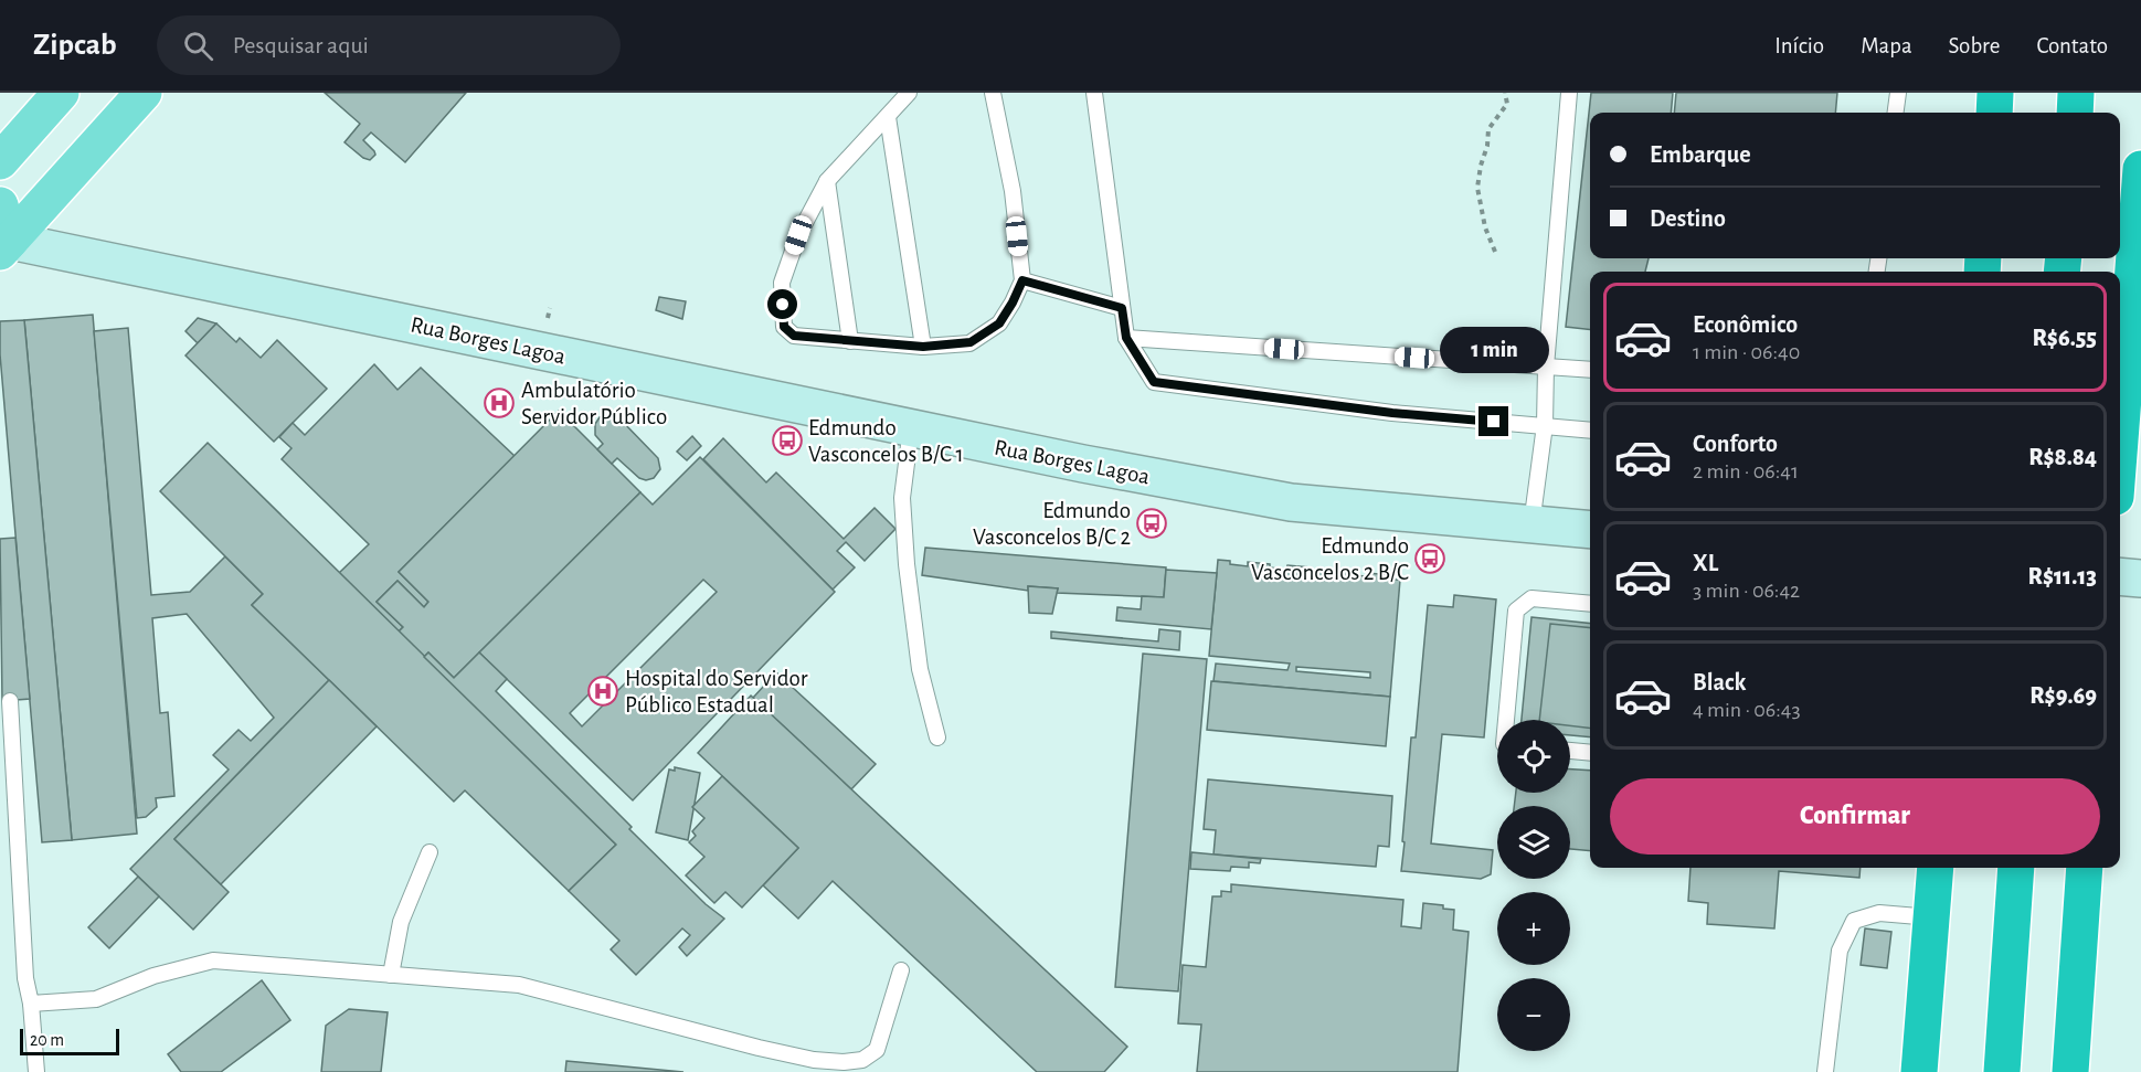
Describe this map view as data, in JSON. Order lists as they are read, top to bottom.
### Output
{
  "streets": {
    "street": ["Rua Borges Lagoa"]
  },
  "places": {
    "hospital": ["Ambulatório Servidor Público", "Hospital do Servidor Público Estadual"],
    "bus stop": ["Edmundo Vasconcelos B/C 1", "Edmundo Vasconcelos B/C 2", "Edmundo Vasconcelos 2 B/C"]
  },
  "scale_bar": "20 m",
  "page": {
    "header": "Zipcab",
    "search": "Pesquisar aqui",
    "nav": [
      "Início",
      "Mapa",
      "Sobre",
      "Contato"
    ],
    "banner": ["Embarque", "Destino"],
    "list": [
      {
        "name": "Econômico",
        "note": "1 min · 06:40",
        "value": "R$6.55"
      },
      {
        "name": "Conforto",
        "note": "2 min · 06:41",
        "value": "R$8.84"
      },
      {
        "name": "XL",
        "note": "3 min · 06:42",
        "value": "R$11.13"
      },
      {
        "name": "Black",
        "note": "4 min · 06:43",
        "value": "R$9.69"
      }
    ],
    "bubble": "1 min",
    "map_buttons": ["+", "−"],
    "buttons": "Confirmar",
    "scale": "20 m"
  }
}
